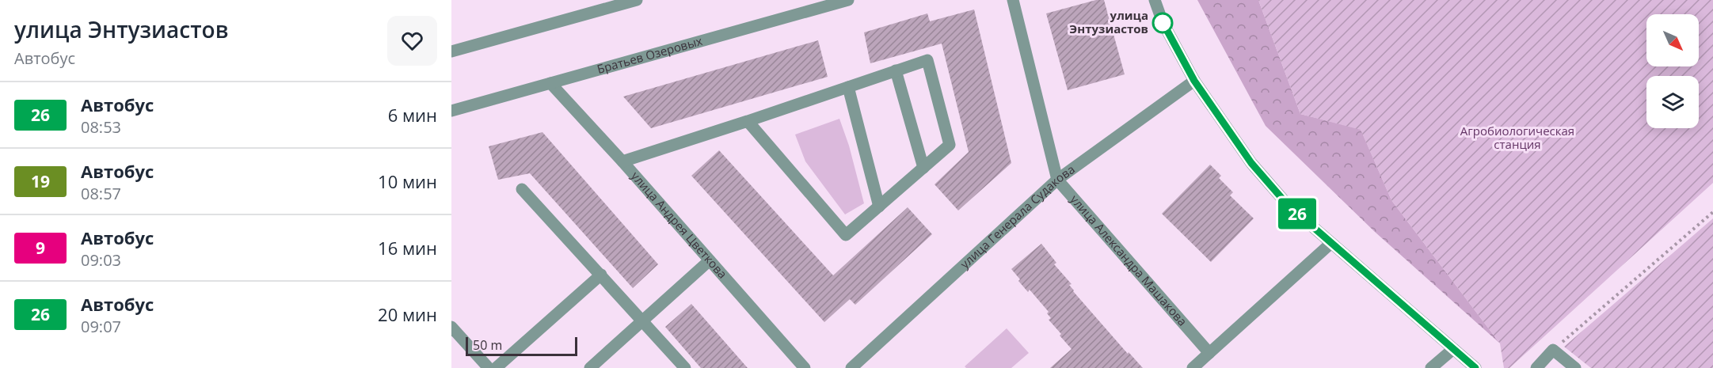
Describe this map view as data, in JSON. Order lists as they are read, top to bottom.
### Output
{
  "streets": {
    "street": [
      "Братьев Озеровых",
      "улица Генерала Судакова",
      "улица Андрея Цветкова",
      "улица Александра Машакова"
    ]
  },
  "crossings": [
    ["Братьев Озеровых", "улица Андрея Цветкова"],
    ["улица Генерала Судакова", "улица Александра Машакова"]
  ],
  "parks": ["Агробиологическая станция"],
  "places": ["улица Энтузиастов"],
  "lines": ["bus line 26"],
  "scale_bar": "50 m",
  "north": "bottom right",
  "page": {
    "heading": ["улица Энтузиастов", "Автобус"],
    "on_map": "26",
    "list": [
      {
        "mark": "26",
        "name": "Автобус",
        "note": "08:53",
        "value": "6 мин"
      },
      {
        "mark": "19",
        "name": "Автобус",
        "note": "08:57",
        "value": "10 мин"
      },
      {
        "mark": "9",
        "name": "Автобус",
        "note": "09:03",
        "value": "16 мин"
      },
      {
        "mark": "26",
        "name": "Автобус",
        "note": "09:07",
        "value": "20 мин"
      }
    ],
    "scale": "50 m"
  }
}
